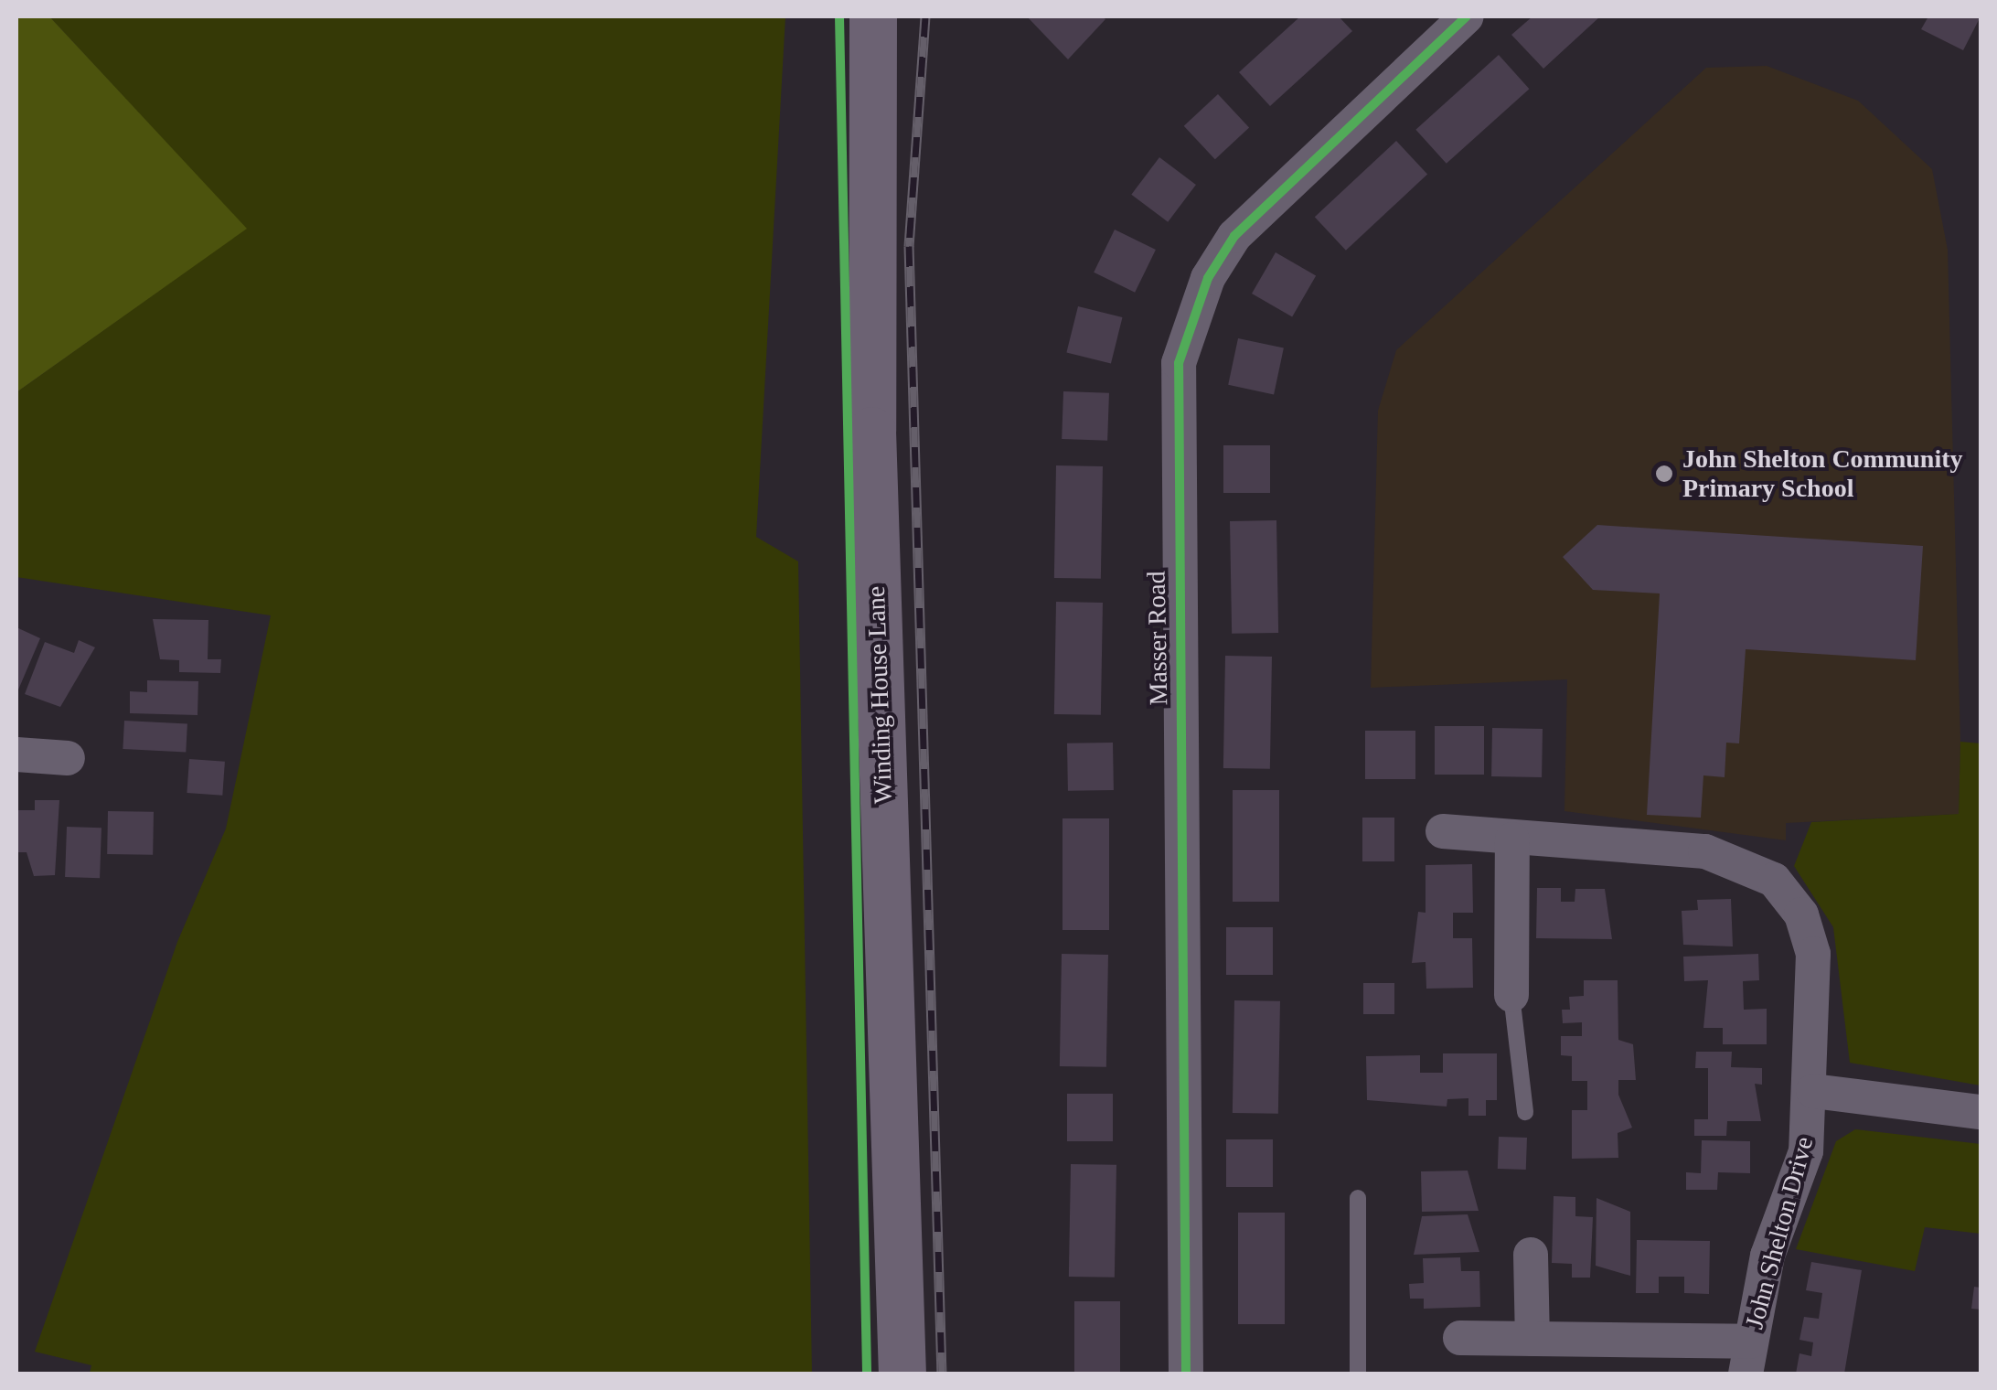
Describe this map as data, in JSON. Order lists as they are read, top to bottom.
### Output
{
  "streets": {
    "street": ["Masser Road", "Winding House Lane", "John Shelton Drive"]
  },
  "places": ["John Shelton Community Primary School"]
}
